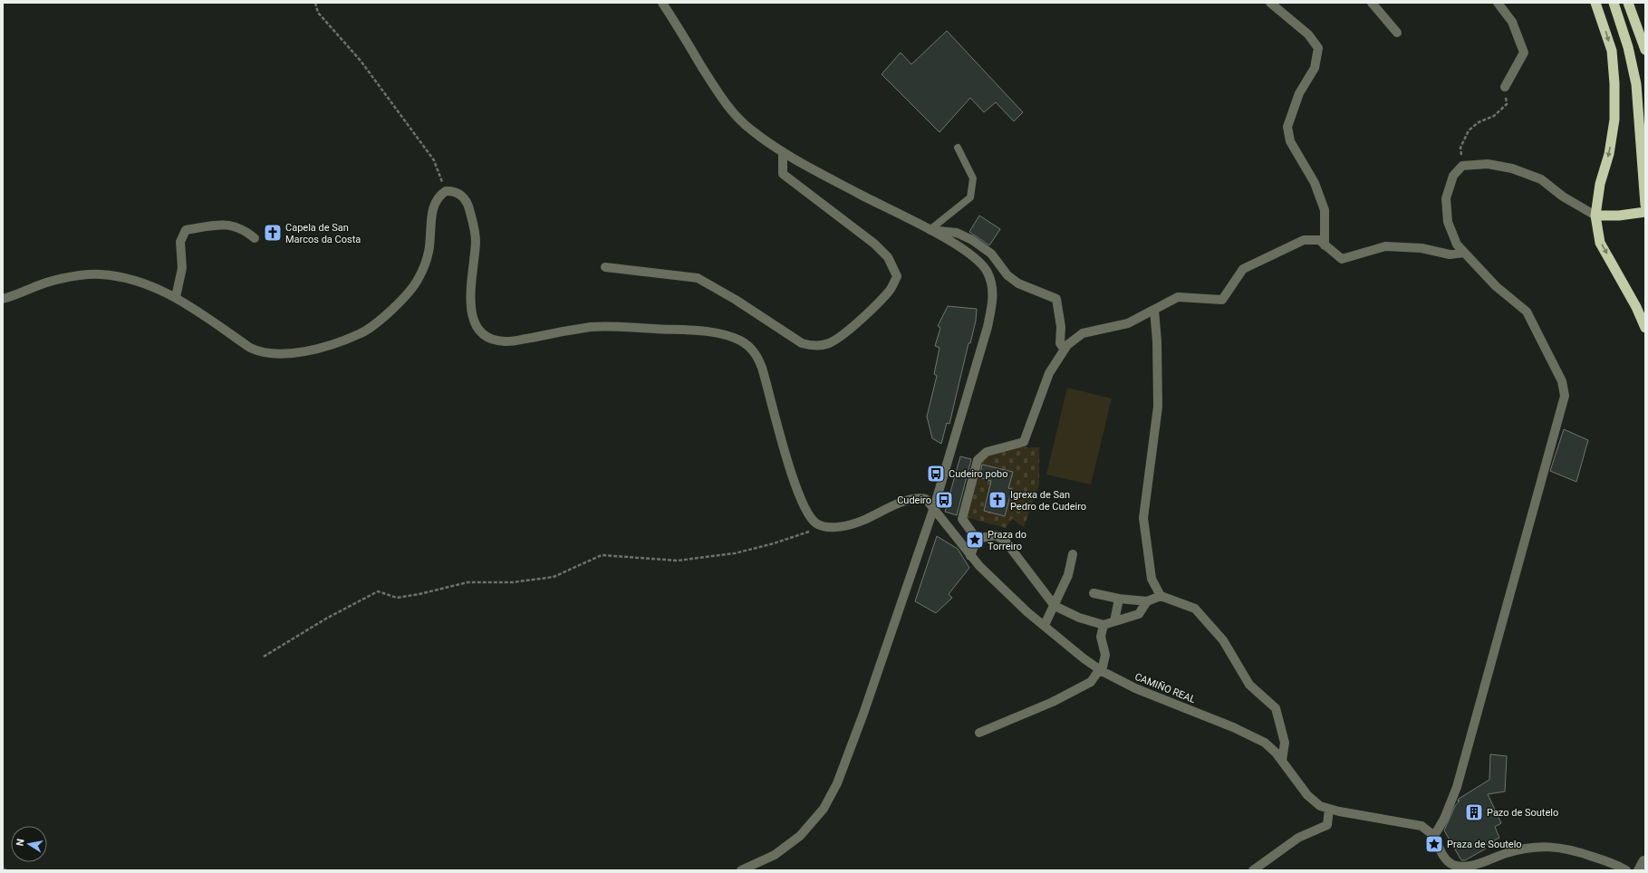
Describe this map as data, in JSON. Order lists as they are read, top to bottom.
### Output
{
  "streets": {
    "street": ["CAMIÑO REAL"]
  },
  "places": {
    "church": ["Capela de San Marcos da Costa", "Igrexa de San Pedro de Cudeiro"],
    "bus stop": ["Cudeiro pobo", "Cudeiro"],
    "place": ["Praza do Torreiro", "Praza de Soutelo"],
    "building": ["Pazo de Soutelo"]
  },
  "north": "left"
}
